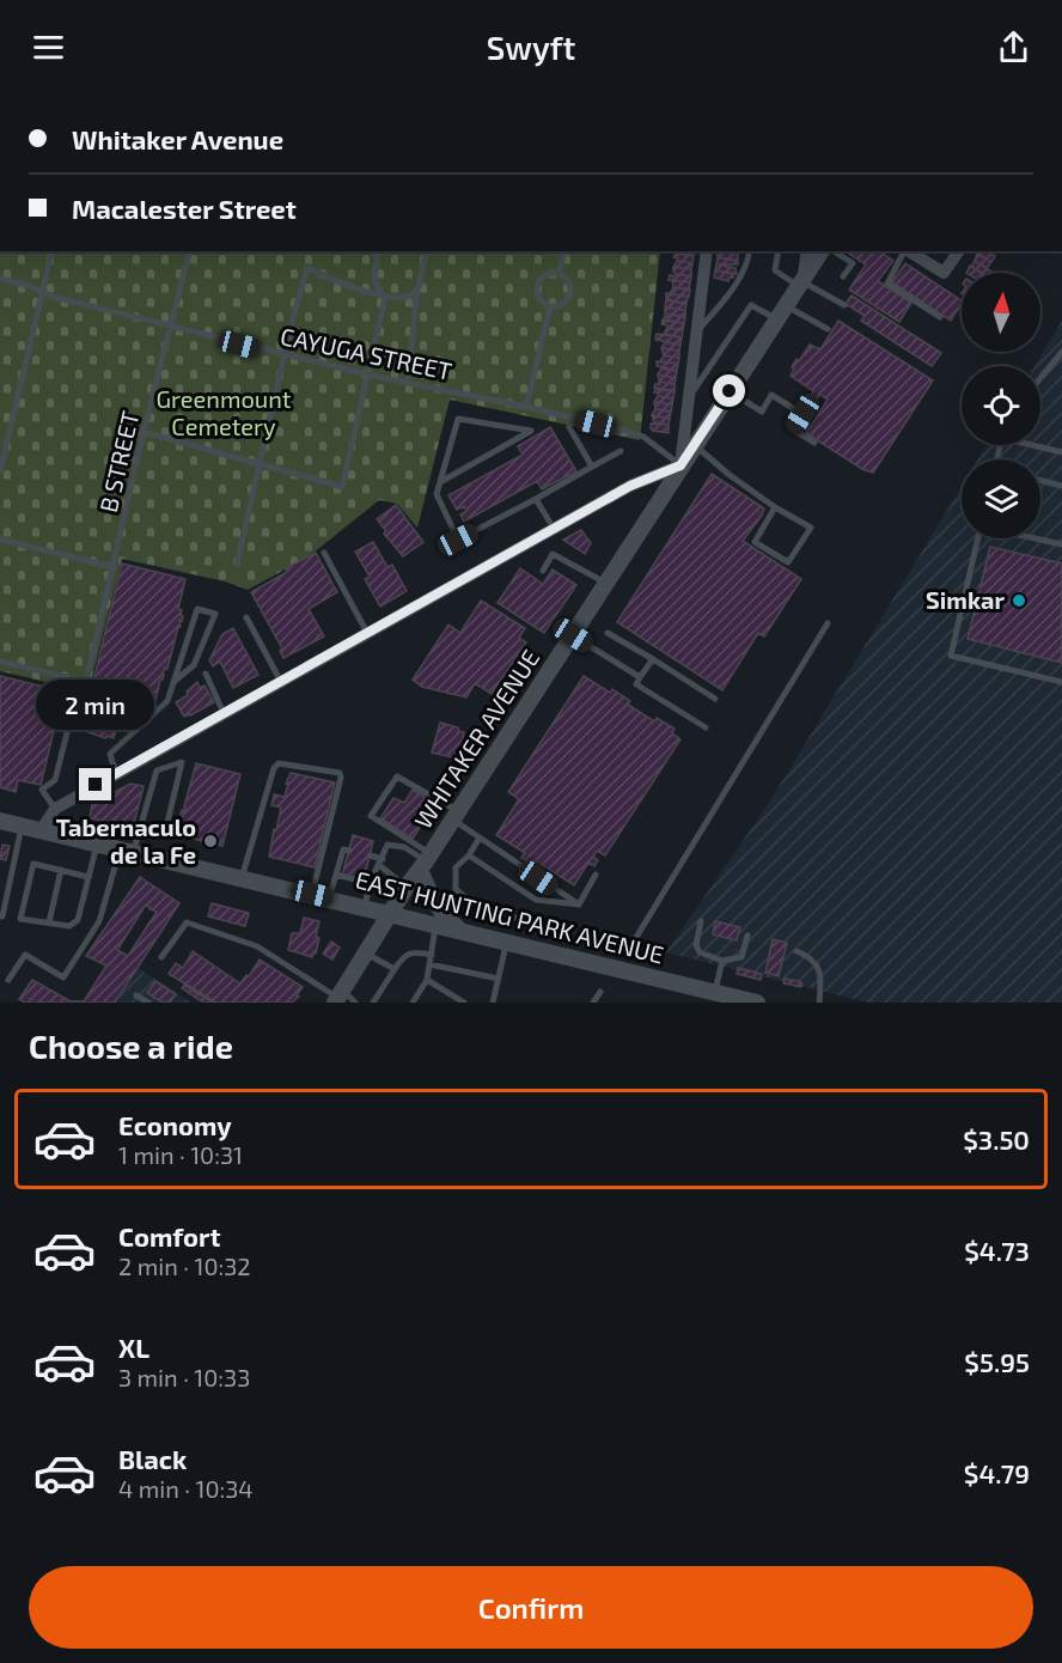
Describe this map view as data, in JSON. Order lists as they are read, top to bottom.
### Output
{
  "streets": {
    "main road": ["WHITAKER AVENUE", "EAST HUNTING PARK AVENUE"],
    "lane": ["CAYUGA STREET", "B STREET"]
  },
  "crossings": [
    ["CAYUGA STREET", "B STREET"],
    ["CAYUGA STREET", "WHITAKER AVENUE"],
    ["WHITAKER AVENUE", "EAST HUNTING PARK AVENUE"]
  ],
  "parks": ["Greenmount Cemetery"],
  "places": ["Simkar", "Tabernaculo de la Fe"],
  "north": "top",
  "page": {
    "header": "Swyft",
    "banner": ["Whitaker Avenue", "Macalester Street"],
    "bubble": "2 min",
    "heading": "Choose a ride",
    "list": [
      {
        "name": "Economy",
        "note": "1 min · 10:31",
        "value": "$3.50"
      },
      {
        "name": "Comfort",
        "note": "2 min · 10:32",
        "value": "$4.73"
      },
      {
        "name": "XL",
        "note": "3 min · 10:33",
        "value": "$5.95"
      },
      {
        "name": "Black",
        "note": "4 min · 10:34",
        "value": "$4.79"
      }
    ],
    "buttons": "Confirm"
  }
}
